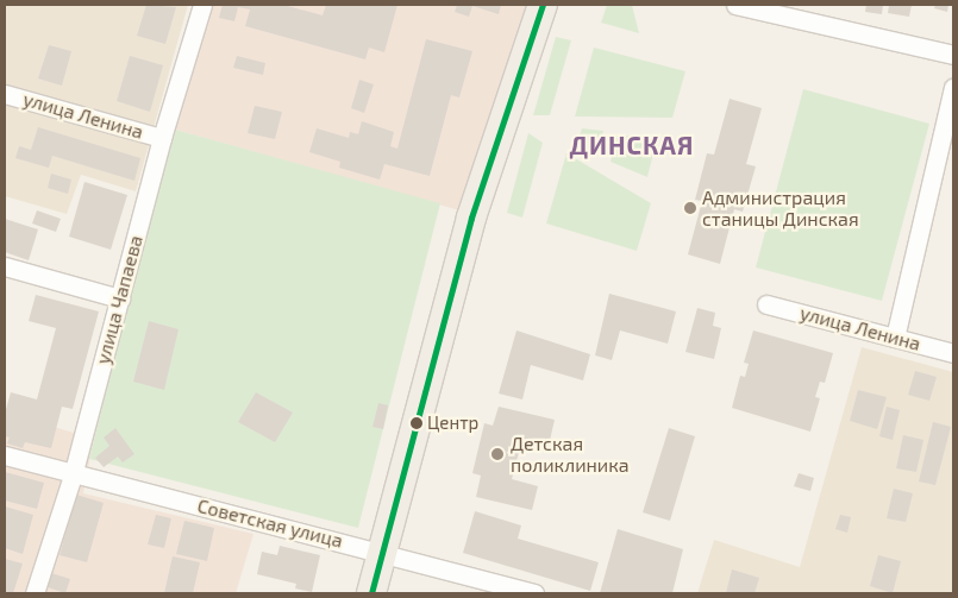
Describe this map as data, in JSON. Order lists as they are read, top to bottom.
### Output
{
  "streets": {
    "street": ["улица Ленина", "улица Чапаева", "Советская улица"]
  },
  "crossings": [
    ["улица Ленина", "улица Чапаева"],
    ["улица Чапаева", "Советская улица"]
  ],
  "districts": ["ДИНСКАЯ"],
  "places": ["Администрация станицы Динская", "Центр", "Детская поликлиника"]
}
